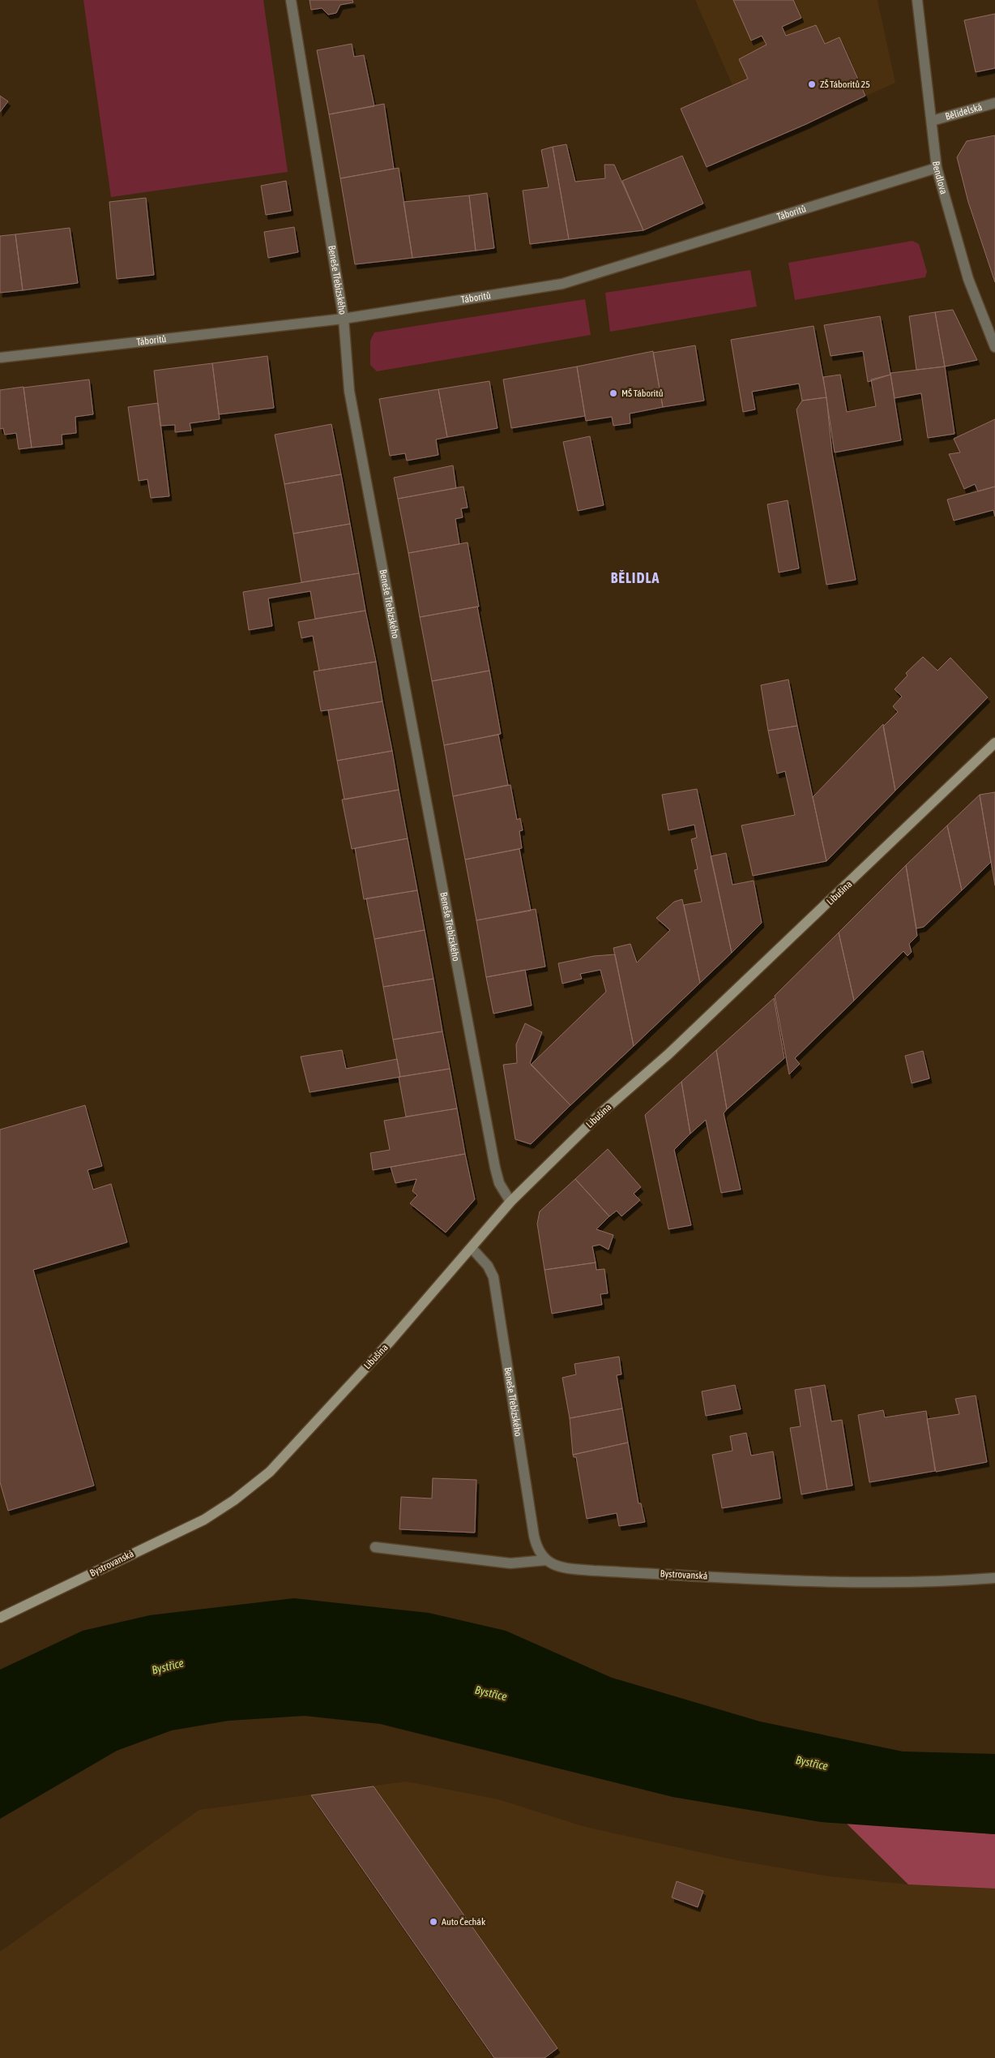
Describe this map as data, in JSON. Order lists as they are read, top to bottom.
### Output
{
  "streets": {
    "street": [
      "Bělidelská",
      "Bendlova",
      "Táboritů",
      "Beneše Třebízského",
      "Libušina",
      "Bystrovanská"
    ]
  },
  "crossings": [
    ["Bělidelská", "Bendlova"],
    ["Bendlova", "Táboritů"],
    ["Táboritů", "Beneše Třebízského"],
    ["Beneše Třebízského", "Libušina"],
    ["Beneše Třebízského", "Bystrovanská"],
    ["Libušina", "Bystrovanská"]
  ],
  "districts": ["BĚLIDLA"],
  "water": ["Bystřice"],
  "places": ["ZŠ Táboritů 25", "MŠ Táboritů", "Auto Čechák"]
}
